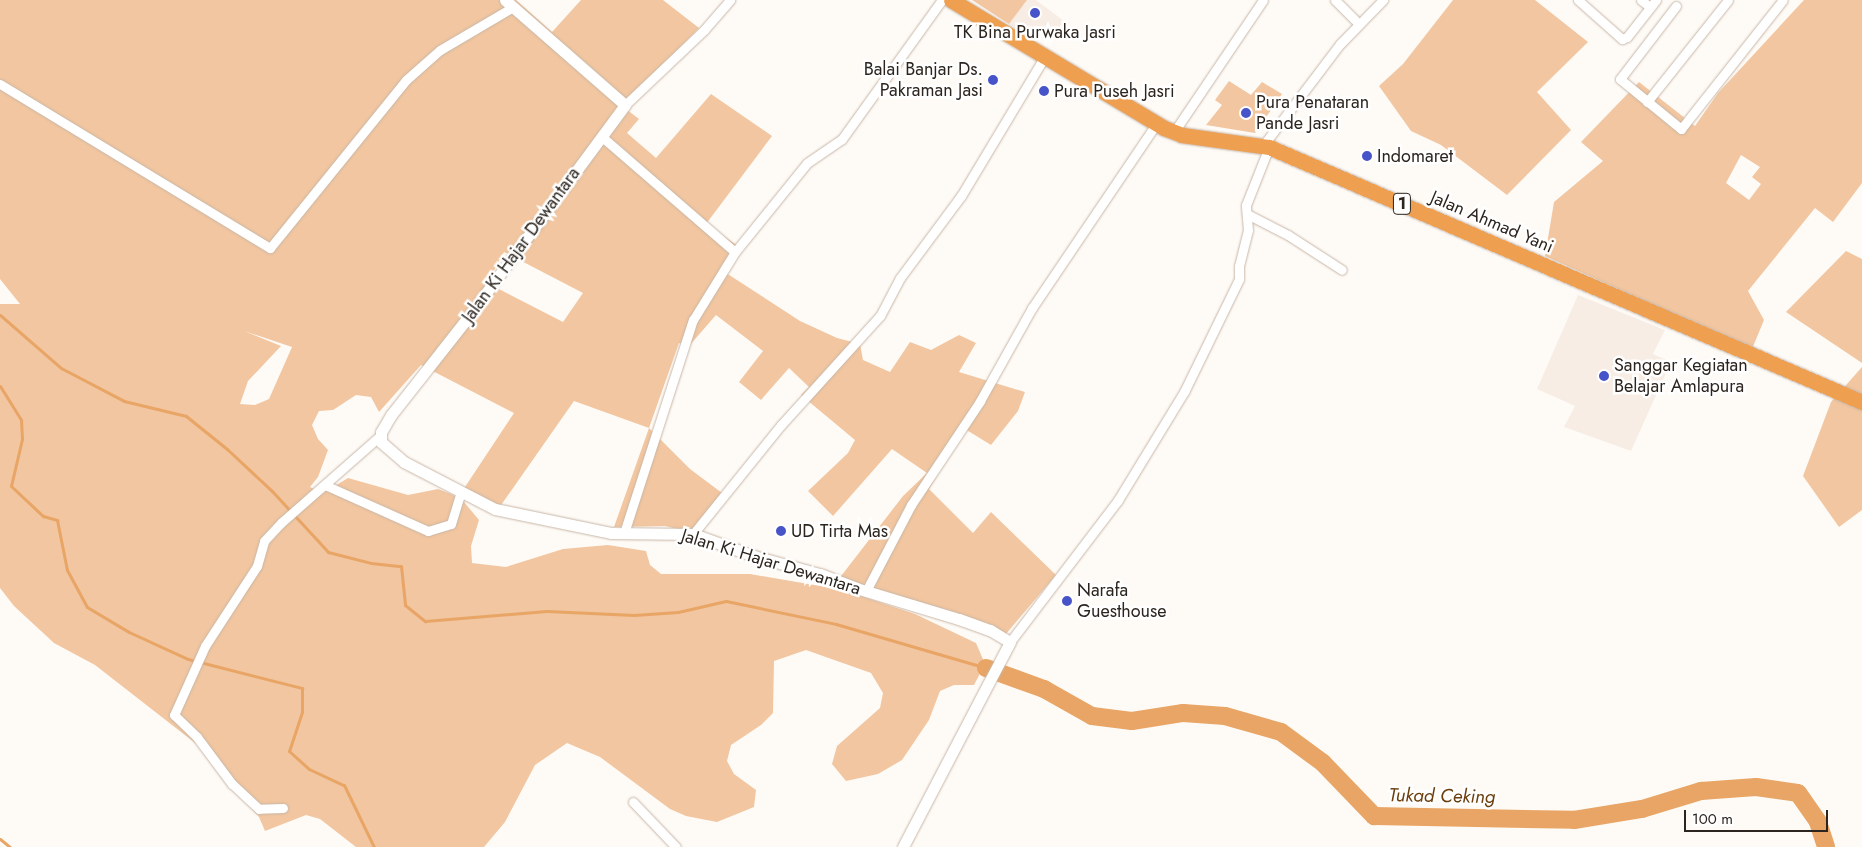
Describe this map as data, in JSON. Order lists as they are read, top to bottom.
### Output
{
  "streets": {
    "highway": ["1", "Jalan Ahmad Yani"],
    "street": ["Jalan Ki Hajar Dewantara"]
  },
  "water": ["Tukad Ceking"],
  "places": [
    "TK Bina Purwaka Jasri",
    "Balai Banjar Ds. Pakraman Jasi",
    "Pura Puseh Jasri",
    "Pura Penataran Pande Jasri",
    "Indomaret",
    "Sanggar Kegiatan Belajar Amlapura",
    "UD Tirta Mas",
    "Narafa Guesthouse"
  ],
  "scale_bar": "100 m"
}
